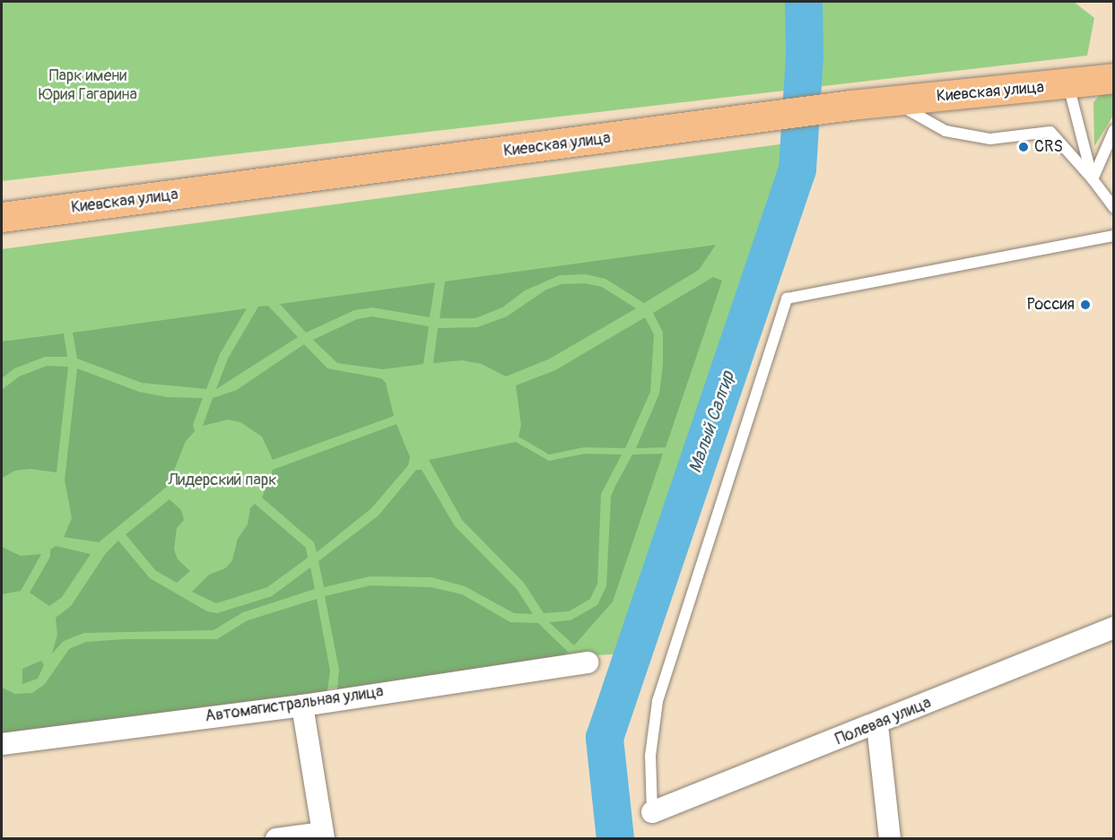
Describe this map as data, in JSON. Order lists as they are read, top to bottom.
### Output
{
  "streets": {
    "main road": ["Киевская улица"],
    "street": ["Автомагистральная улица", "Полевая улица"]
  },
  "water": ["Малый Салгир"],
  "parks": ["Парк имени Юрия Гагарина", "Лидерский парк"],
  "places": ["CRS", "Россия"]
}
